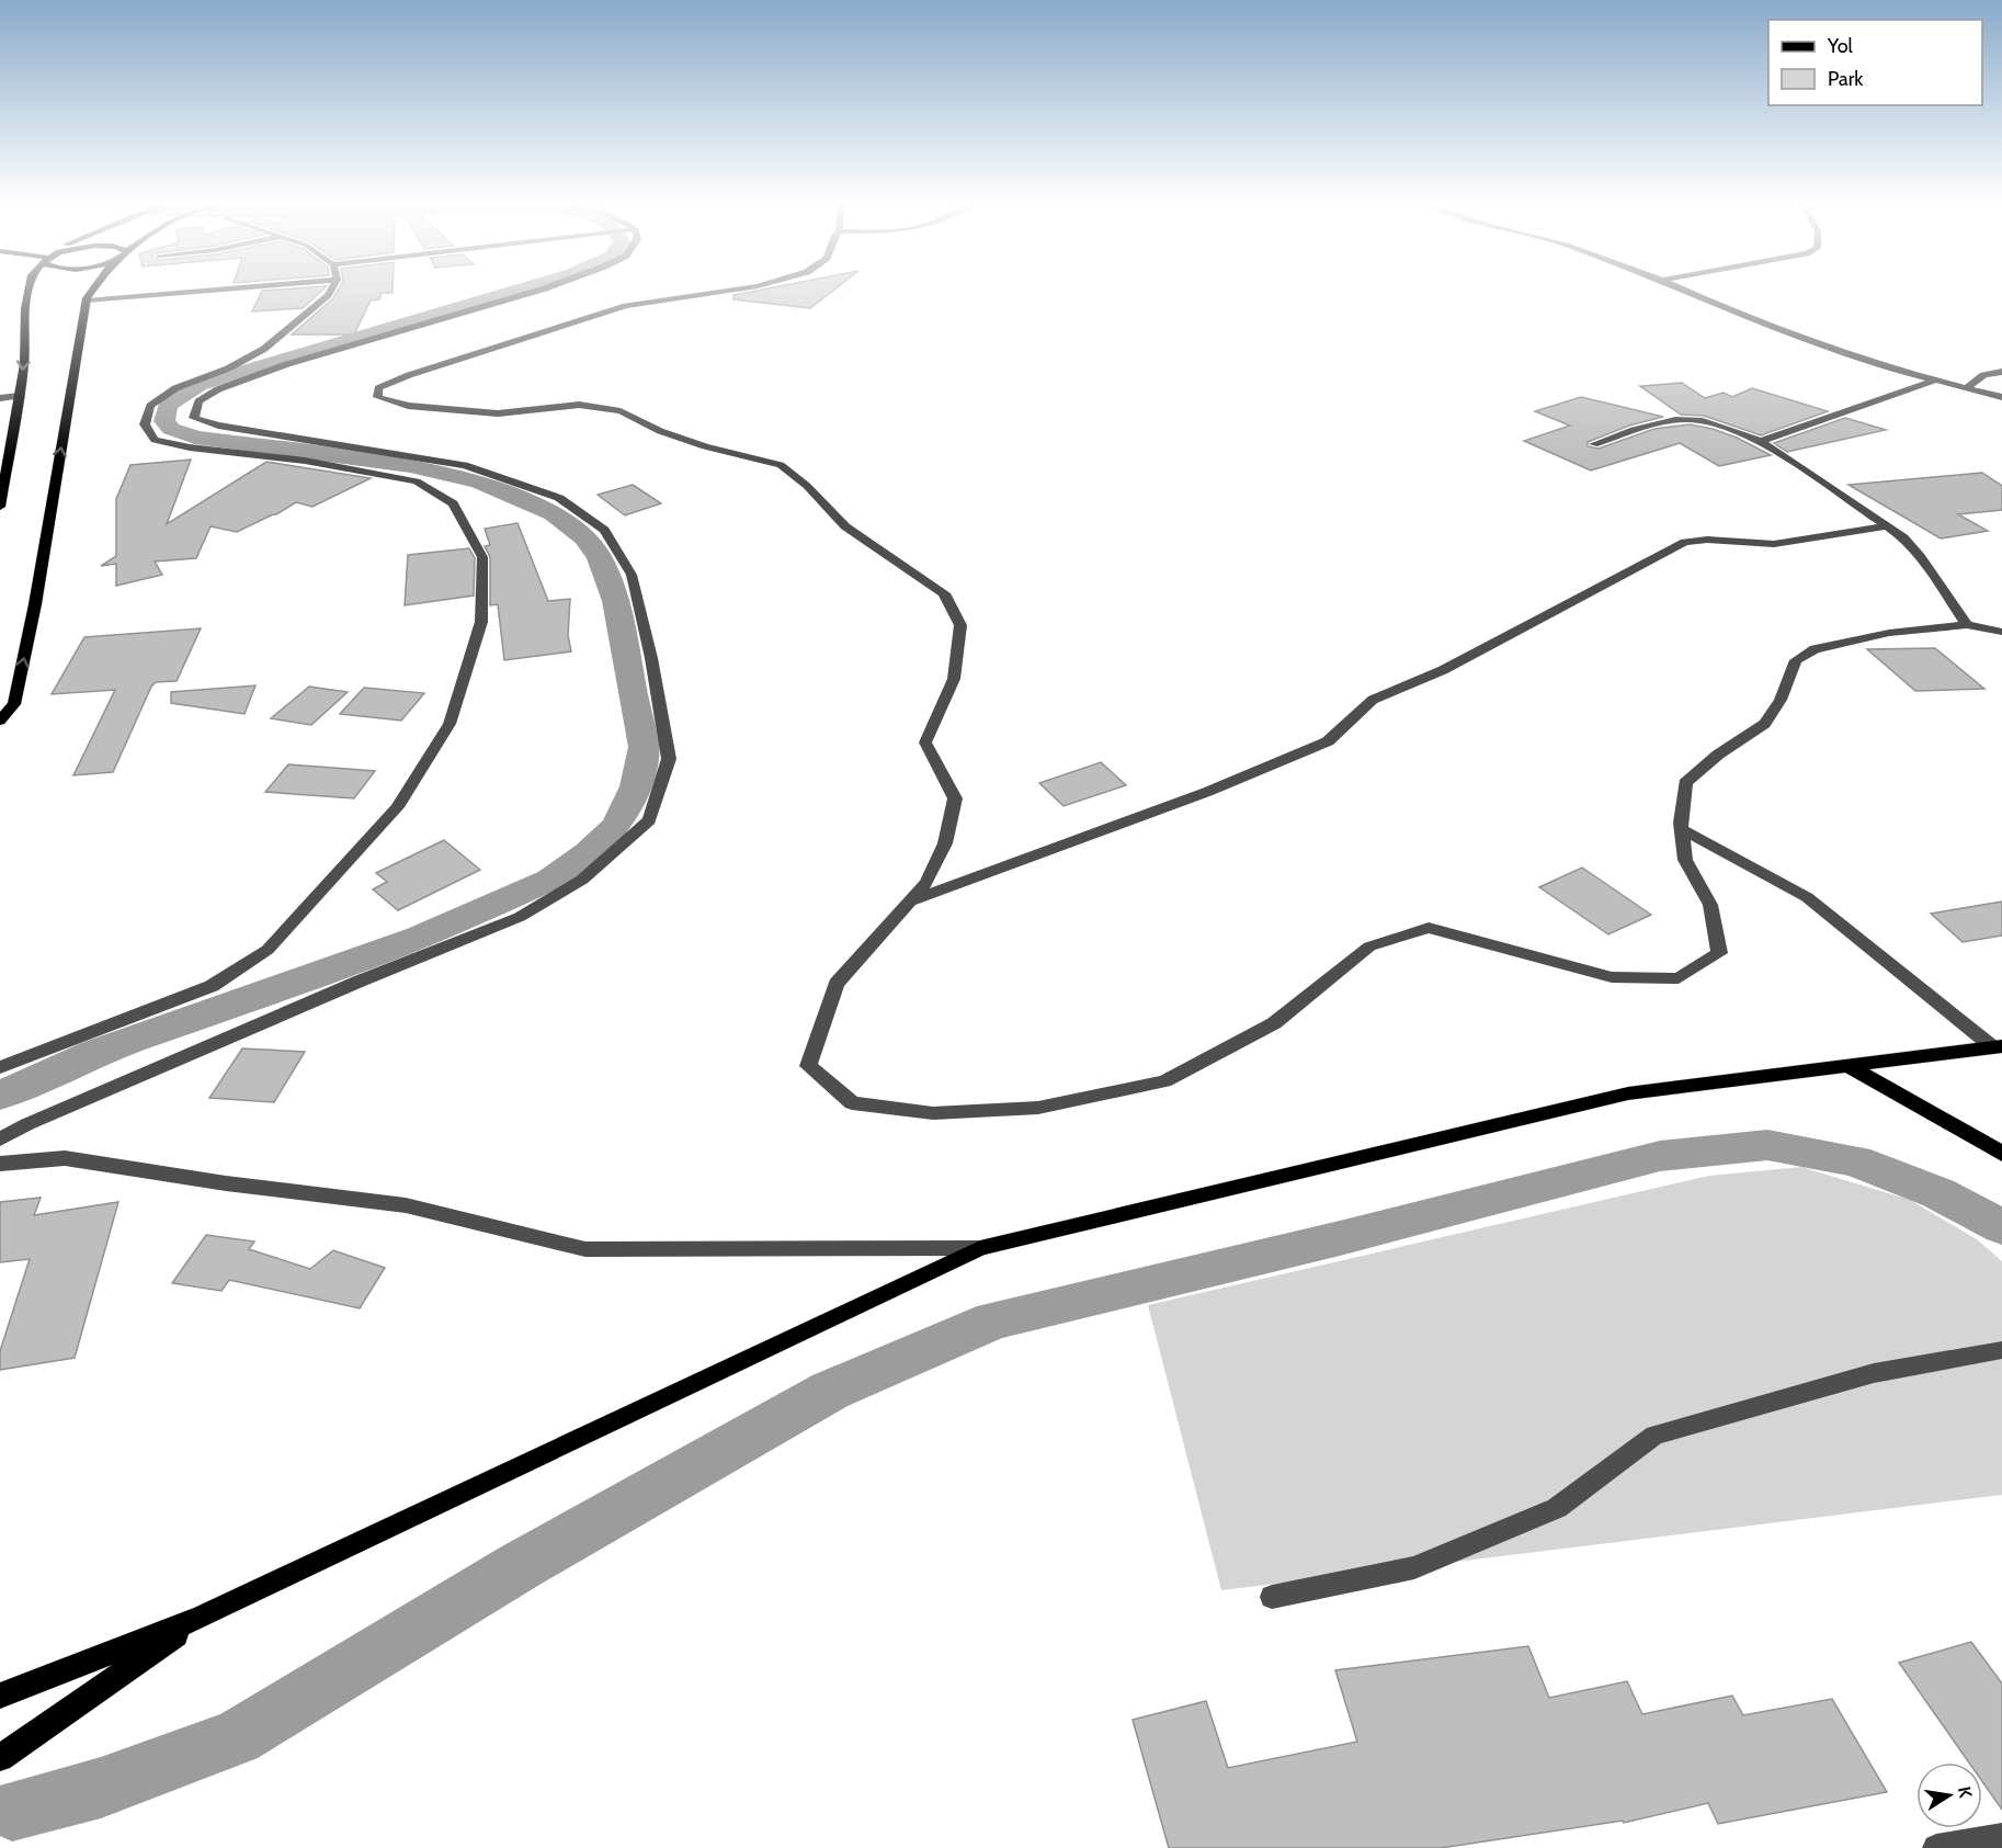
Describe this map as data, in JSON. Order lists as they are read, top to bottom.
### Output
{
  "legend": ["Yol", "Park"],
  "north": "right"
}
